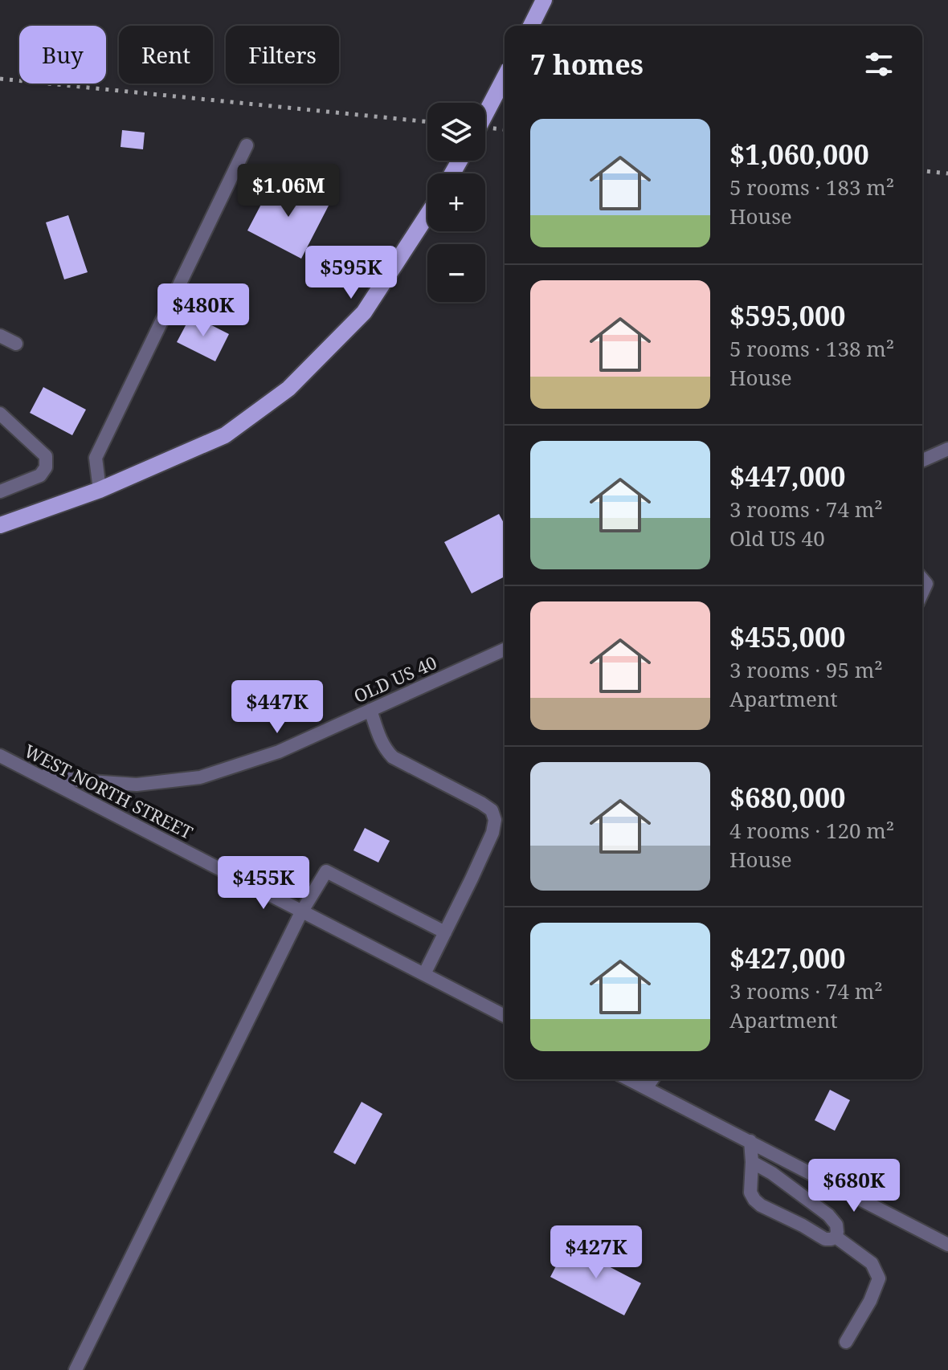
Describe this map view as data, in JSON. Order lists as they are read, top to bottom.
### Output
{
  "streets": {
    "street": ["OLD US 40", "WEST NORTH STREET"]
  },
  "crossings": [
    ["OLD US 40", "WEST NORTH STREET"]
  ],
  "page": {
    "chip": ["Buy", "Rent", "Filters"],
    "heading": "7 homes",
    "map_buttons": ["+", "−"],
    "list": [
      {
        "name": "$1,060,000",
        "note": "5 rooms · 183 m² · House"
      },
      {
        "name": "$595,000",
        "note": "5 rooms · 138 m² · House"
      },
      {
        "name": "$447,000",
        "note": "3 rooms · 74 m² · Old US 40"
      },
      {
        "name": "$455,000",
        "note": "3 rooms · 95 m² · Apartment"
      },
      {
        "name": "$680,000",
        "note": "4 rooms · 120 m² · House"
      },
      {
        "name": "$427,000",
        "note": "3 rooms · 74 m² · Apartment"
      }
    ],
    "price": [
      "$1.06M",
      "$595K",
      "$480K",
      "$447K",
      "$455K",
      "$680K",
      "$427K"
    ]
  }
}
